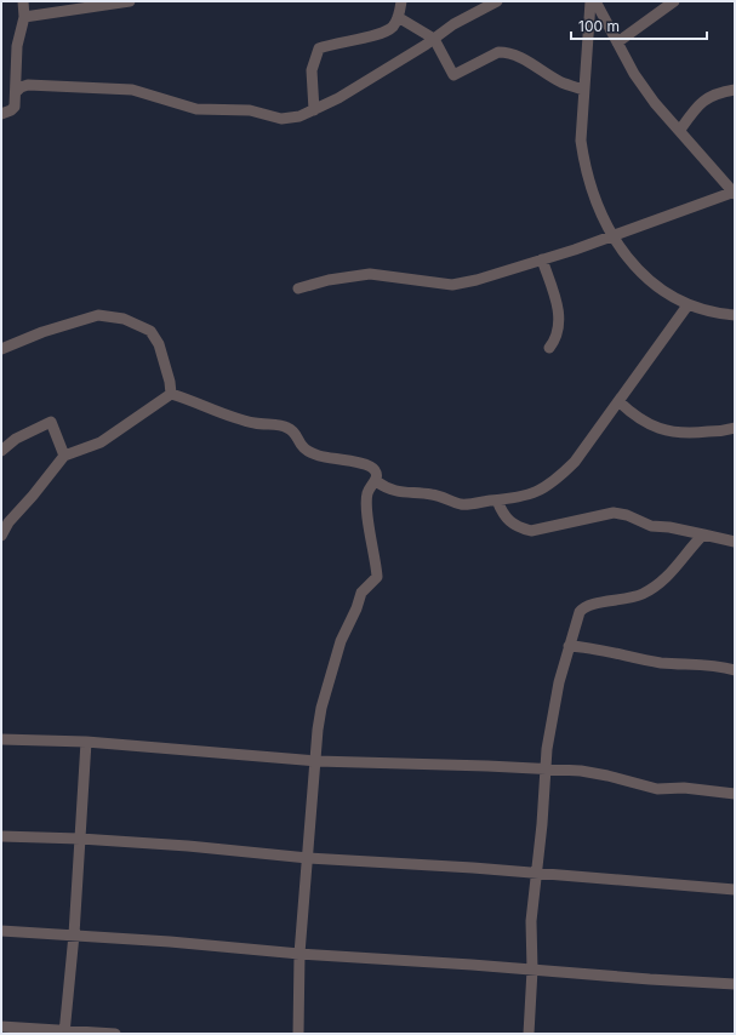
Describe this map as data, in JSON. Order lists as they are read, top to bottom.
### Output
{
  "scale_bar": "100 m"
}
